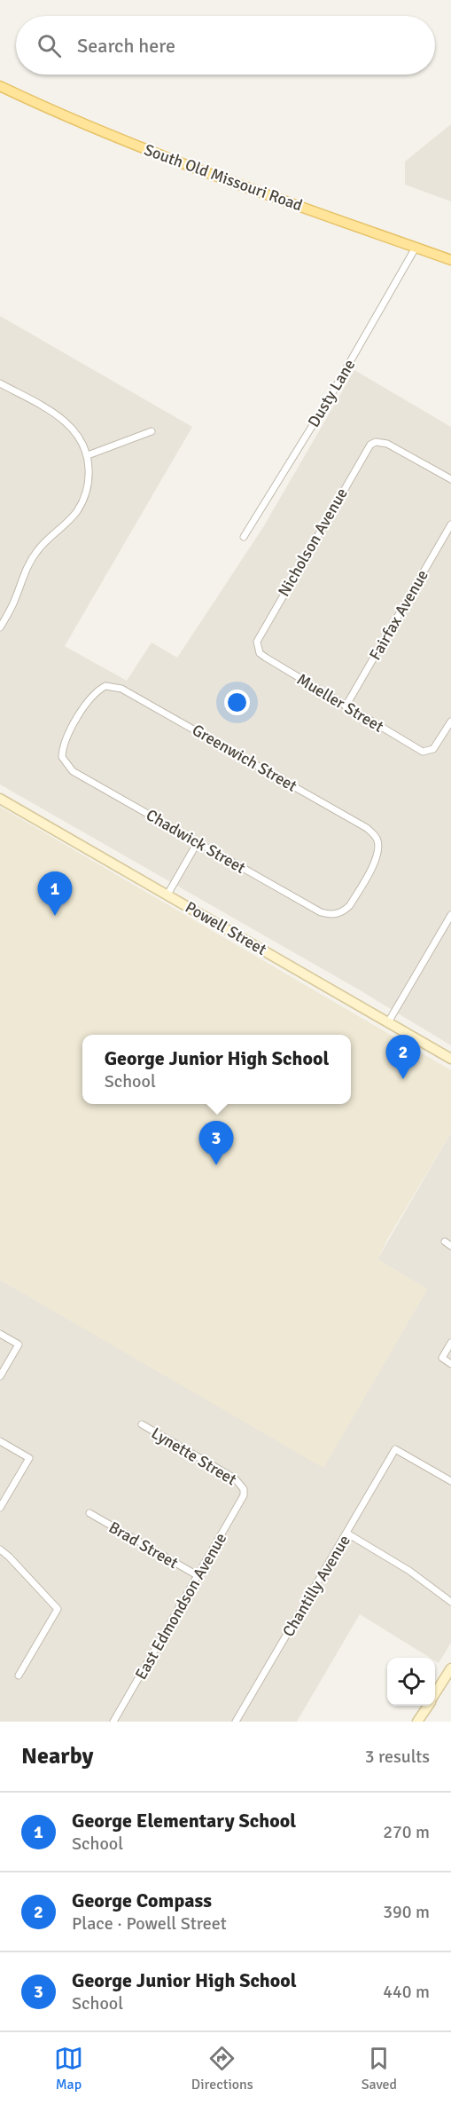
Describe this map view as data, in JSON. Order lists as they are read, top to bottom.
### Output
{
  "streets": {
    "main road": ["South Old Missouri Road"],
    "street": [
      "Dusty Lane",
      "Nicholson Avenue",
      "Fairfax Avenue",
      "Mueller Street",
      "Greenwich Street",
      "Chadwick Street",
      "Powell Street",
      "Lynette Street",
      "Brad Street",
      "Chantilly Avenue",
      "East Edmondson Avenue"
    ]
  },
  "crossings": [
    ["South Old Missouri Road", "Dusty Lane"],
    ["Nicholson Avenue", "Mueller Street"],
    ["Fairfax Avenue", "Mueller Street"],
    ["Greenwich Street", "Chadwick Street"],
    ["Lynette Street", "East Edmondson Avenue"],
    ["Brad Street", "East Edmondson Avenue"]
  ],
  "page": {
    "search": "Search here",
    "pins": ["1", "2", "3"],
    "popup": ["George Junior High School", "School"],
    "heading": ["Nearby", "3 results"],
    "list": [
      {
        "mark": "1",
        "name": "George Elementary School",
        "note": "School",
        "value": "270 m"
      },
      {
        "mark": "2",
        "name": "George Compass",
        "note": "Place · Powell Street",
        "value": "390 m"
      },
      {
        "mark": "3",
        "name": "George Junior High School",
        "note": "School",
        "value": "440 m"
      }
    ],
    "nav": ["Map", "Directions", "Saved"]
  }
}
